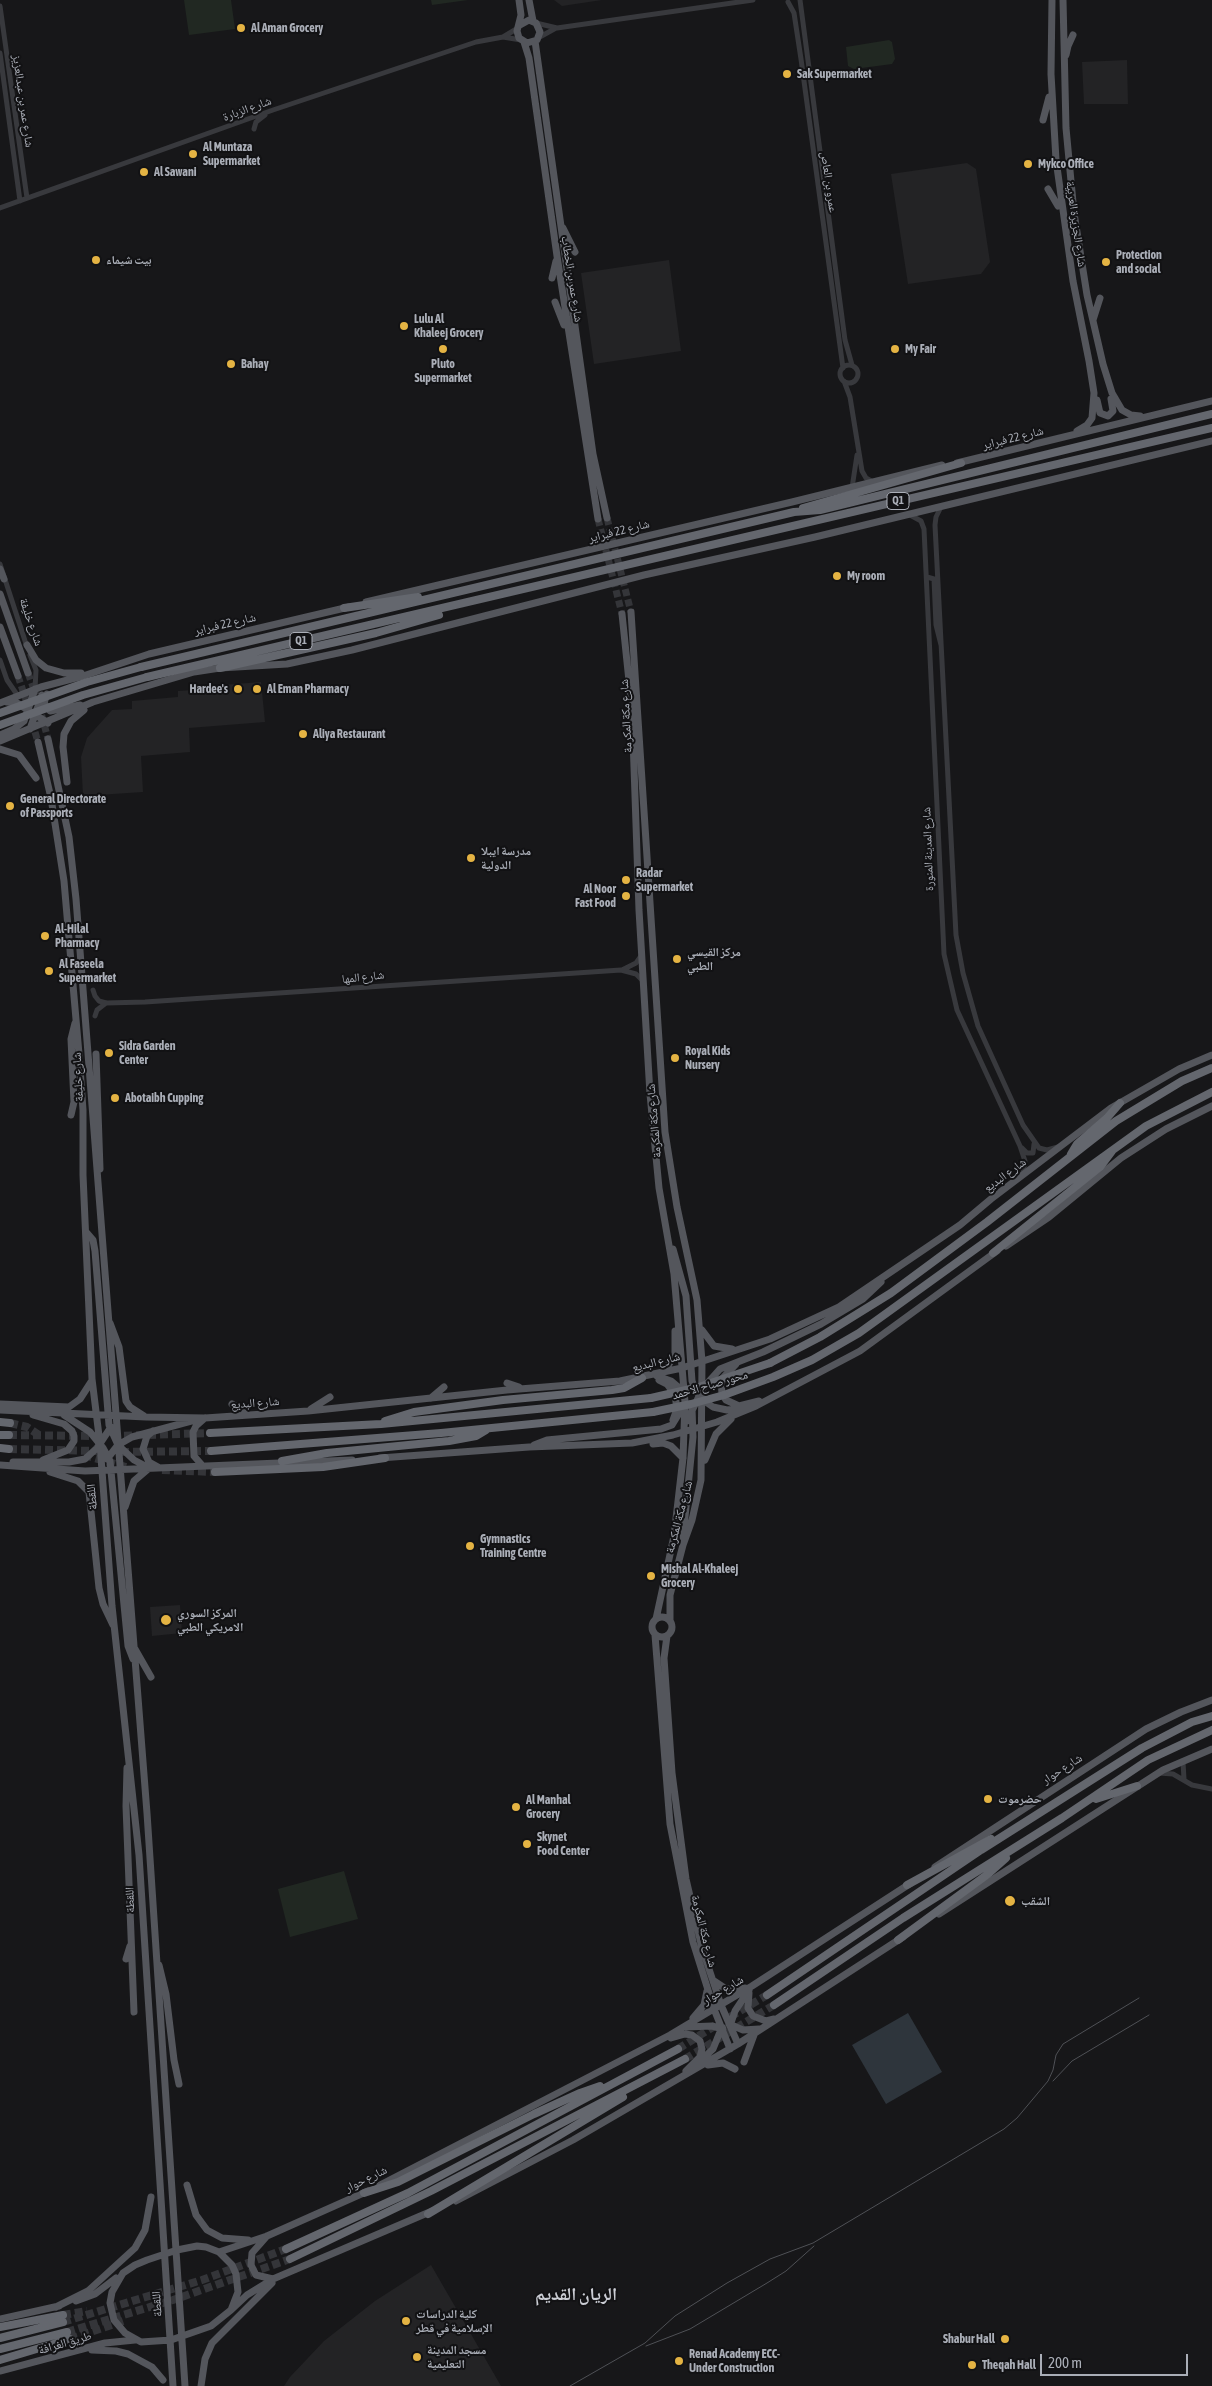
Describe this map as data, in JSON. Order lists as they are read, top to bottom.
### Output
{
  "streets": {
    "highway": [
      "شارع 22 فبراير",
      "Q1",
      "شارع البديع",
      "محور صباح الاحمد",
      "شارع حوار",
      "طريق الغرافة"
    ],
    "main road": [
      "شارع الجزيرة العربية",
      "شارع عمر بن الخطاب",
      "شارع خليفة",
      "شارع مكة المكرمة",
      "اللقطة"
    ],
    "street": [
      "شارع عمر بن عبدالعزيز",
      "شارع الزبارة",
      "عمرو بن العاص",
      "شارع المدينة المنورة",
      "شارع المها"
    ]
  },
  "crossings": [
    ["شارع عمر بن عبدالعزيز", "شارع الزبارة"],
    ["شارع الزبارة", "شارع عمر بن الخطاب"],
    ["شارع الجزيرة العربية", "شارع 22 فبراير"],
    ["شارع 22 فبراير", "شارع خليفة"],
    ["شارع خليفة", "شارع البديع"],
    ["شارع خليفة", "اللقطة"],
    ["شارع مكة المكرمة", "شارع المها"],
    ["شارع مكة المكرمة", "شارع البديع"],
    ["شارع مكة المكرمة", "شارع حوار"],
    ["شارع المدينة المنورة", "شارع البديع"],
    ["شارع البديع", "اللقطة"],
    ["اللقطة", "طريق الغرافة"]
  ],
  "districts": ["الريان القديم"],
  "places": [
    "Al Aman Grocery",
    "Sak Supermarket",
    "Al Muntaza Supermarket",
    "Mykco Office",
    "Al Sawani",
    "بيت شيماء",
    "Protection and social",
    "Lulu Al Khaleej Grocery",
    "Pluto Supermarket",
    "My Fair",
    "Bahay",
    "My room",
    "Hardee's",
    "Al Eman Pharmacy",
    "Aliya Restaurant",
    "General Directorate of Passports",
    "مدرسة ايبلا الدولية",
    "Radar Supermarket",
    "Al Noor Fast Food",
    "Al-Hilal Pharmacy",
    "مركز القيسي الطبي",
    "Al Faseela Supermarket",
    "Sidra Garden Center",
    "Royal Kids Nursery",
    "Abotaibh Cupping",
    "Gymnastics Training Centre",
    "Mishal Al-Khaleej Grocery",
    "المركز السوري الامريكي الطبي",
    "حضرموت",
    "Al Manhal Grocery",
    "Skynet Food Center",
    "الشقب",
    "كلية الدراسات الإسلامية في قطر",
    "Shabur Hall",
    "مسجد المدينة التعليمية",
    "Renad Academy ECC- Under Construction",
    "Theqah Hall"
  ],
  "scale_bar": "200 m"
}
